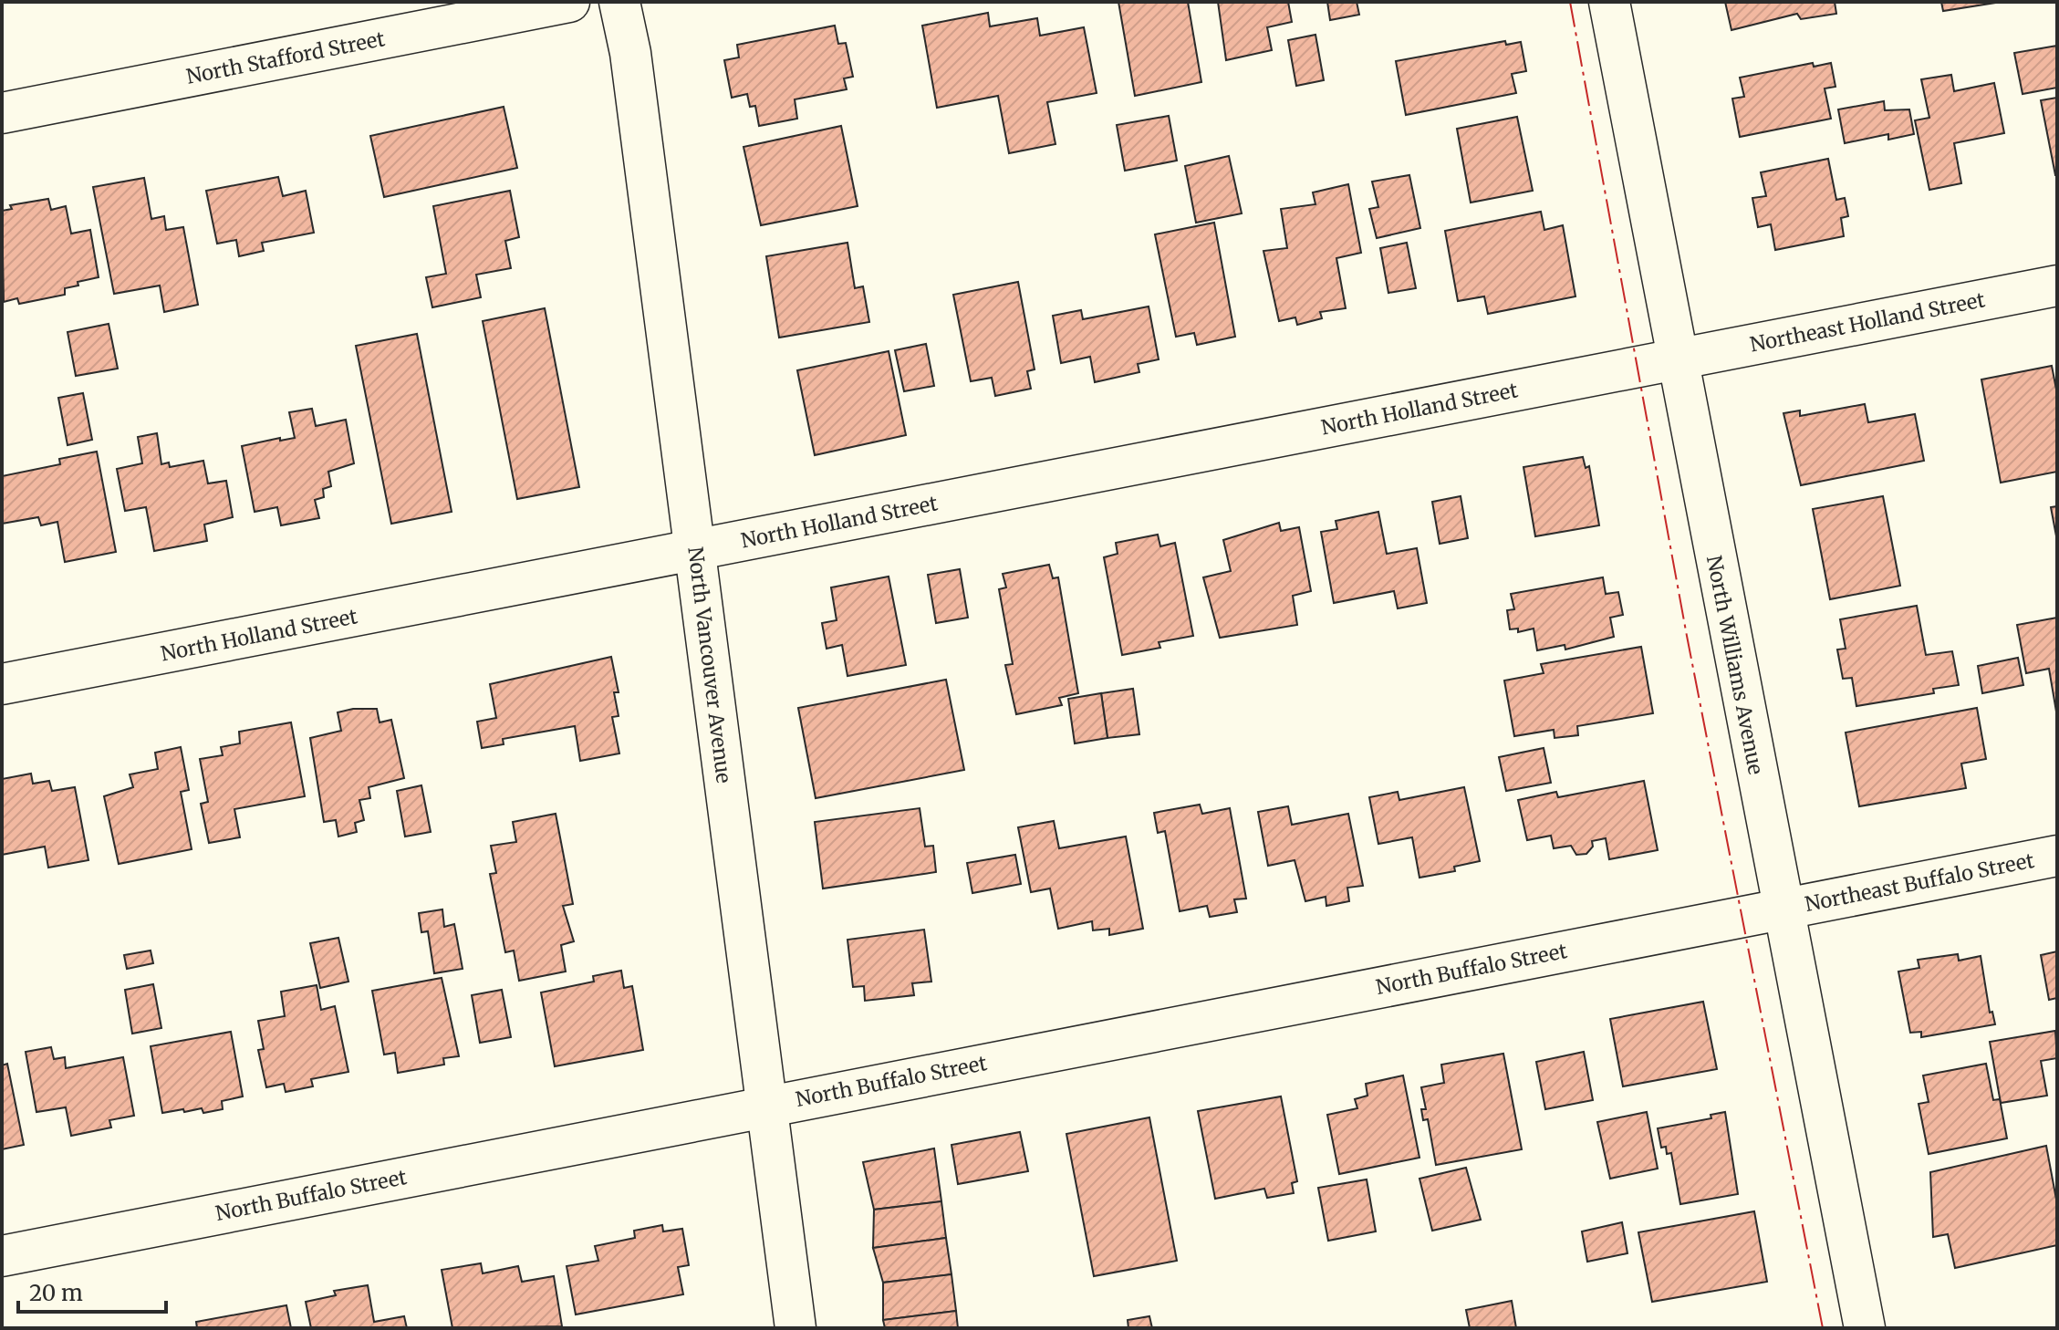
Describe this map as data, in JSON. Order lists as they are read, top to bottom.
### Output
{
  "streets": {
    "street": [
      "North Stafford Street",
      "Northeast Holland Street",
      "North Holland Street",
      "North Vancouver Avenue",
      "North Williams Avenue",
      "Northeast Buffalo Street",
      "North Buffalo Street"
    ]
  },
  "crossings": [
    ["Northeast Holland Street", "North Holland Street"],
    ["Northeast Holland Street", "North Williams Avenue"],
    ["North Holland Street", "North Vancouver Avenue"],
    ["North Holland Street", "North Williams Avenue"],
    ["North Vancouver Avenue", "North Buffalo Street"],
    ["North Williams Avenue", "Northeast Buffalo Street"],
    ["North Williams Avenue", "North Buffalo Street"],
    ["Northeast Buffalo Street", "North Buffalo Street"]
  ],
  "scale_bar": "20 m"
}
